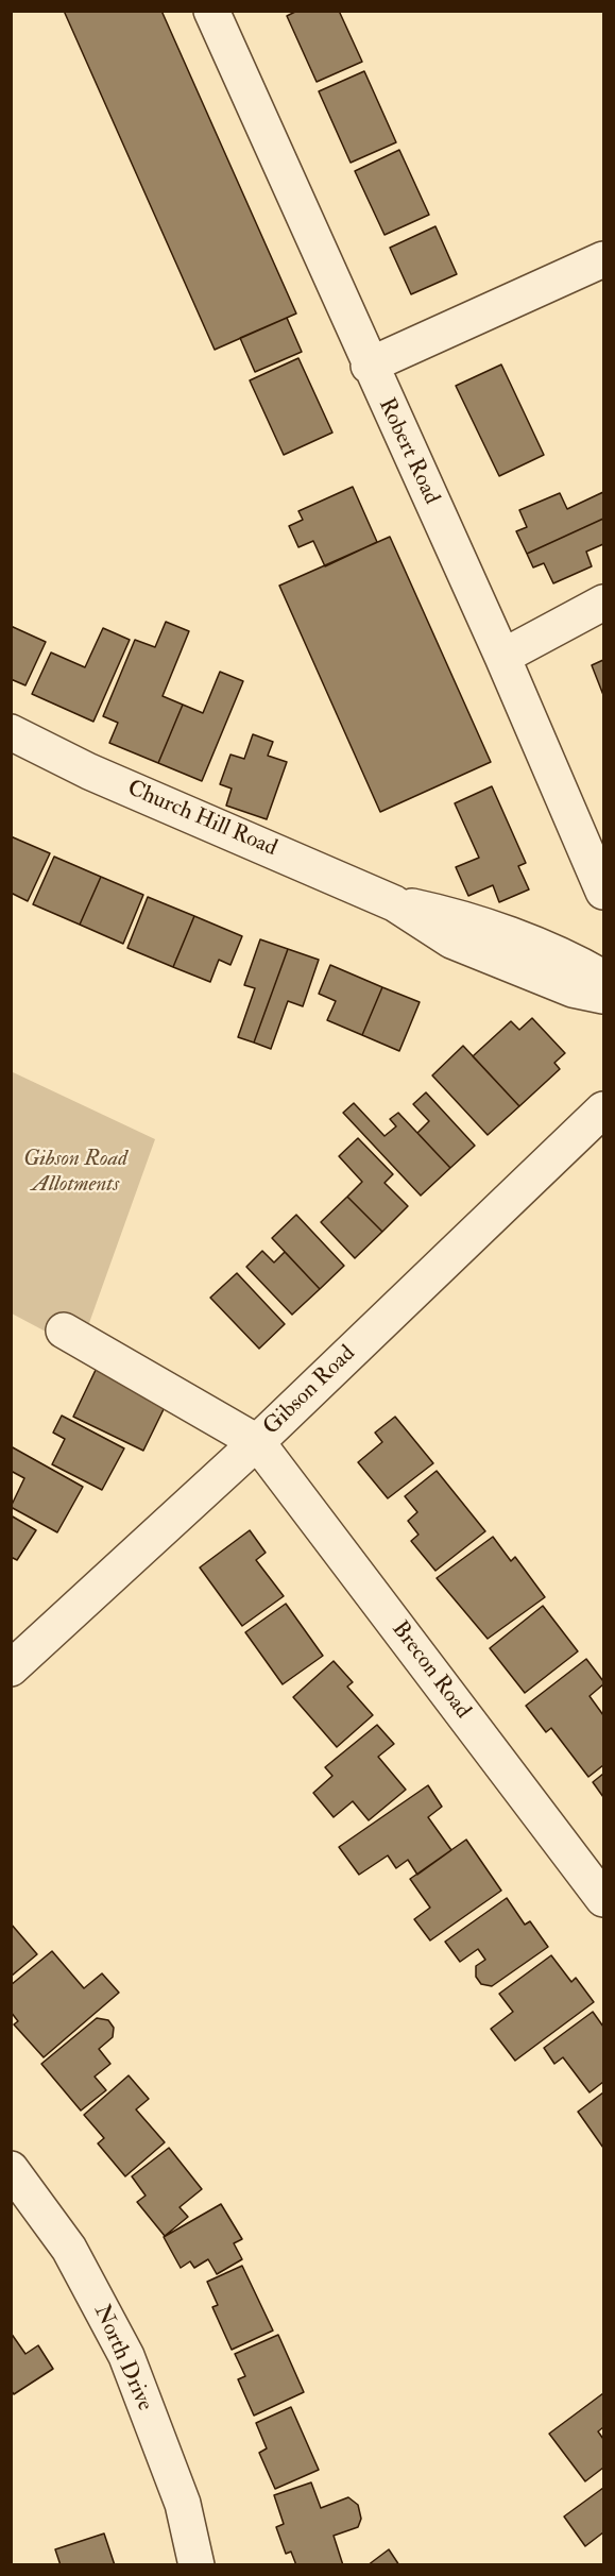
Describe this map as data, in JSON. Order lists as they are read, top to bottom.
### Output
{
  "streets": {
    "street": [
      "Robert Road",
      "Church Hill Road",
      "Gibson Road",
      "Brecon Road",
      "North Drive"
    ]
  },
  "crossings": [
    ["Gibson Road", "Brecon Road"]
  ],
  "parks": ["Gibson Road Allotments"]
}
